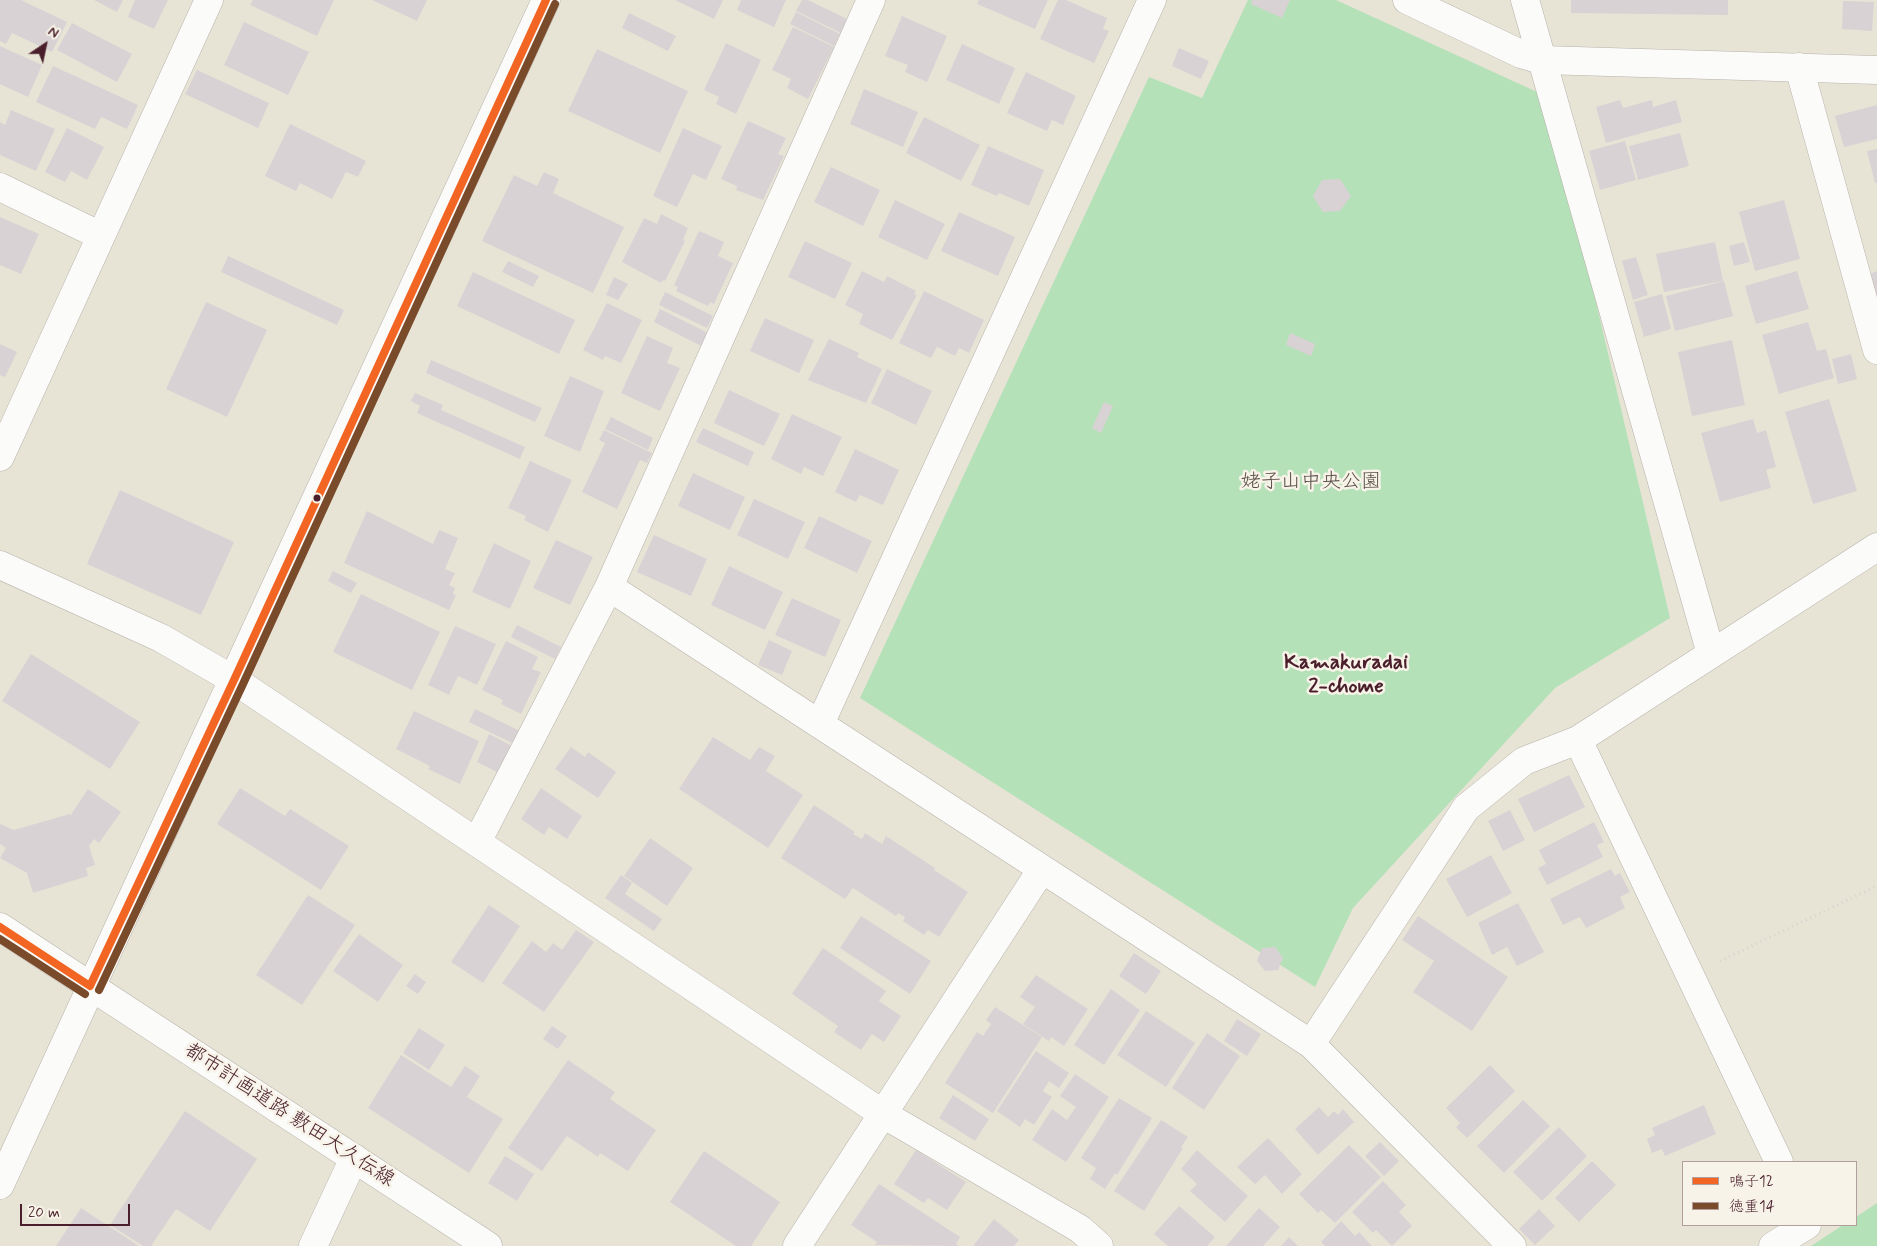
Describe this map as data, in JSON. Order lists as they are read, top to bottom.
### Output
{
  "streets": {
    "street": ["都市計画道路 敷田大久伝線"]
  },
  "districts": ["Kamakuradai 2-chome"],
  "parks": ["姥子山中央公園"],
  "lines": ["transit line 鳴子12", "transit line 徳重14"],
  "legend": ["鳴子12", "徳重14"],
  "scale_bar": "20 m",
  "north": "top right"
}
